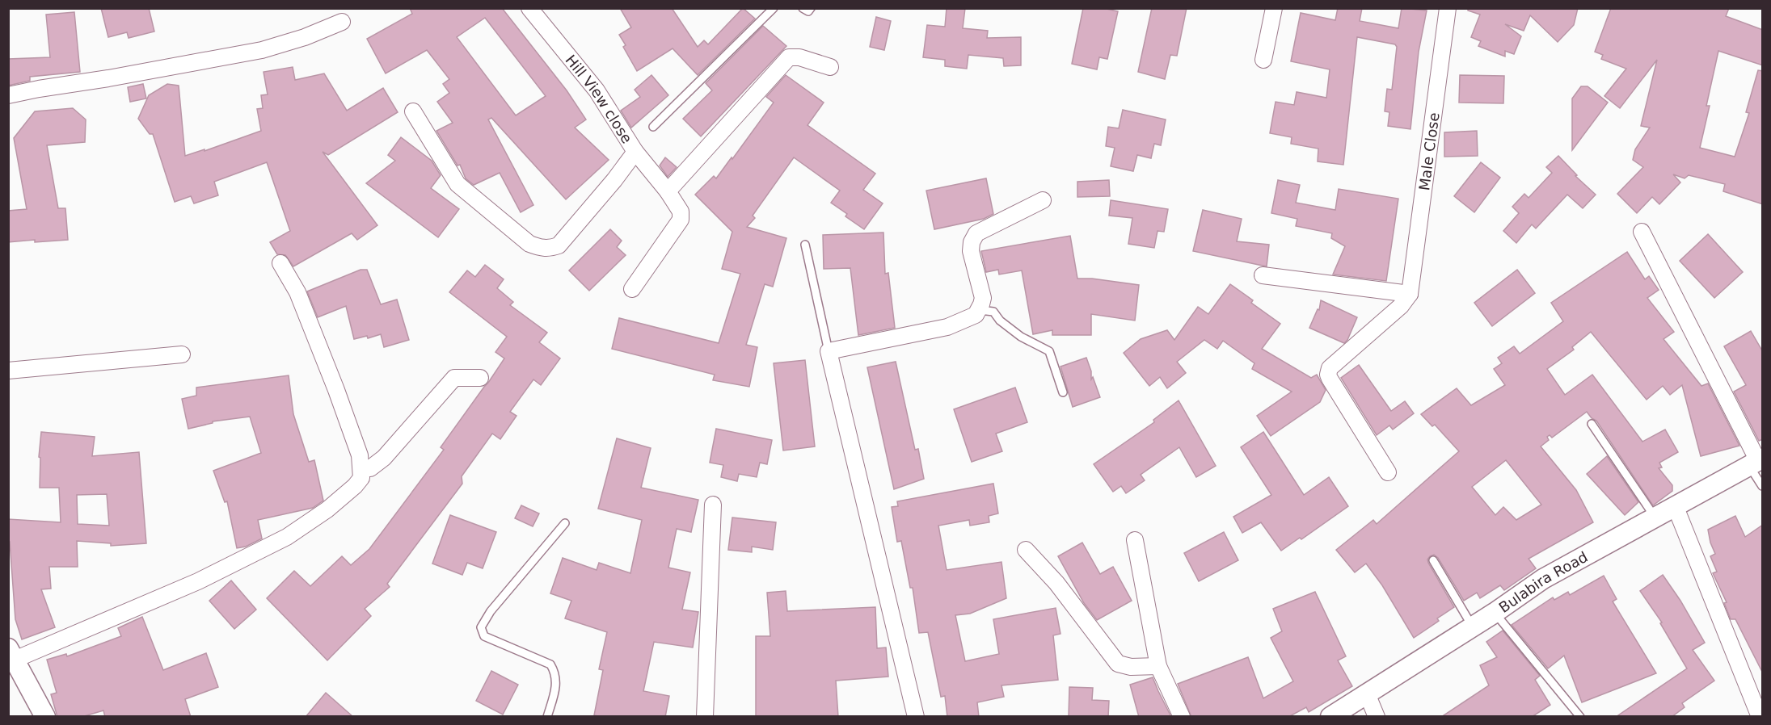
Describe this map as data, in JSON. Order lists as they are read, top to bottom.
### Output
{
  "streets": {
    "street": ["Hill View close", "Male Close", "Bulabira Road"]
  }
}
